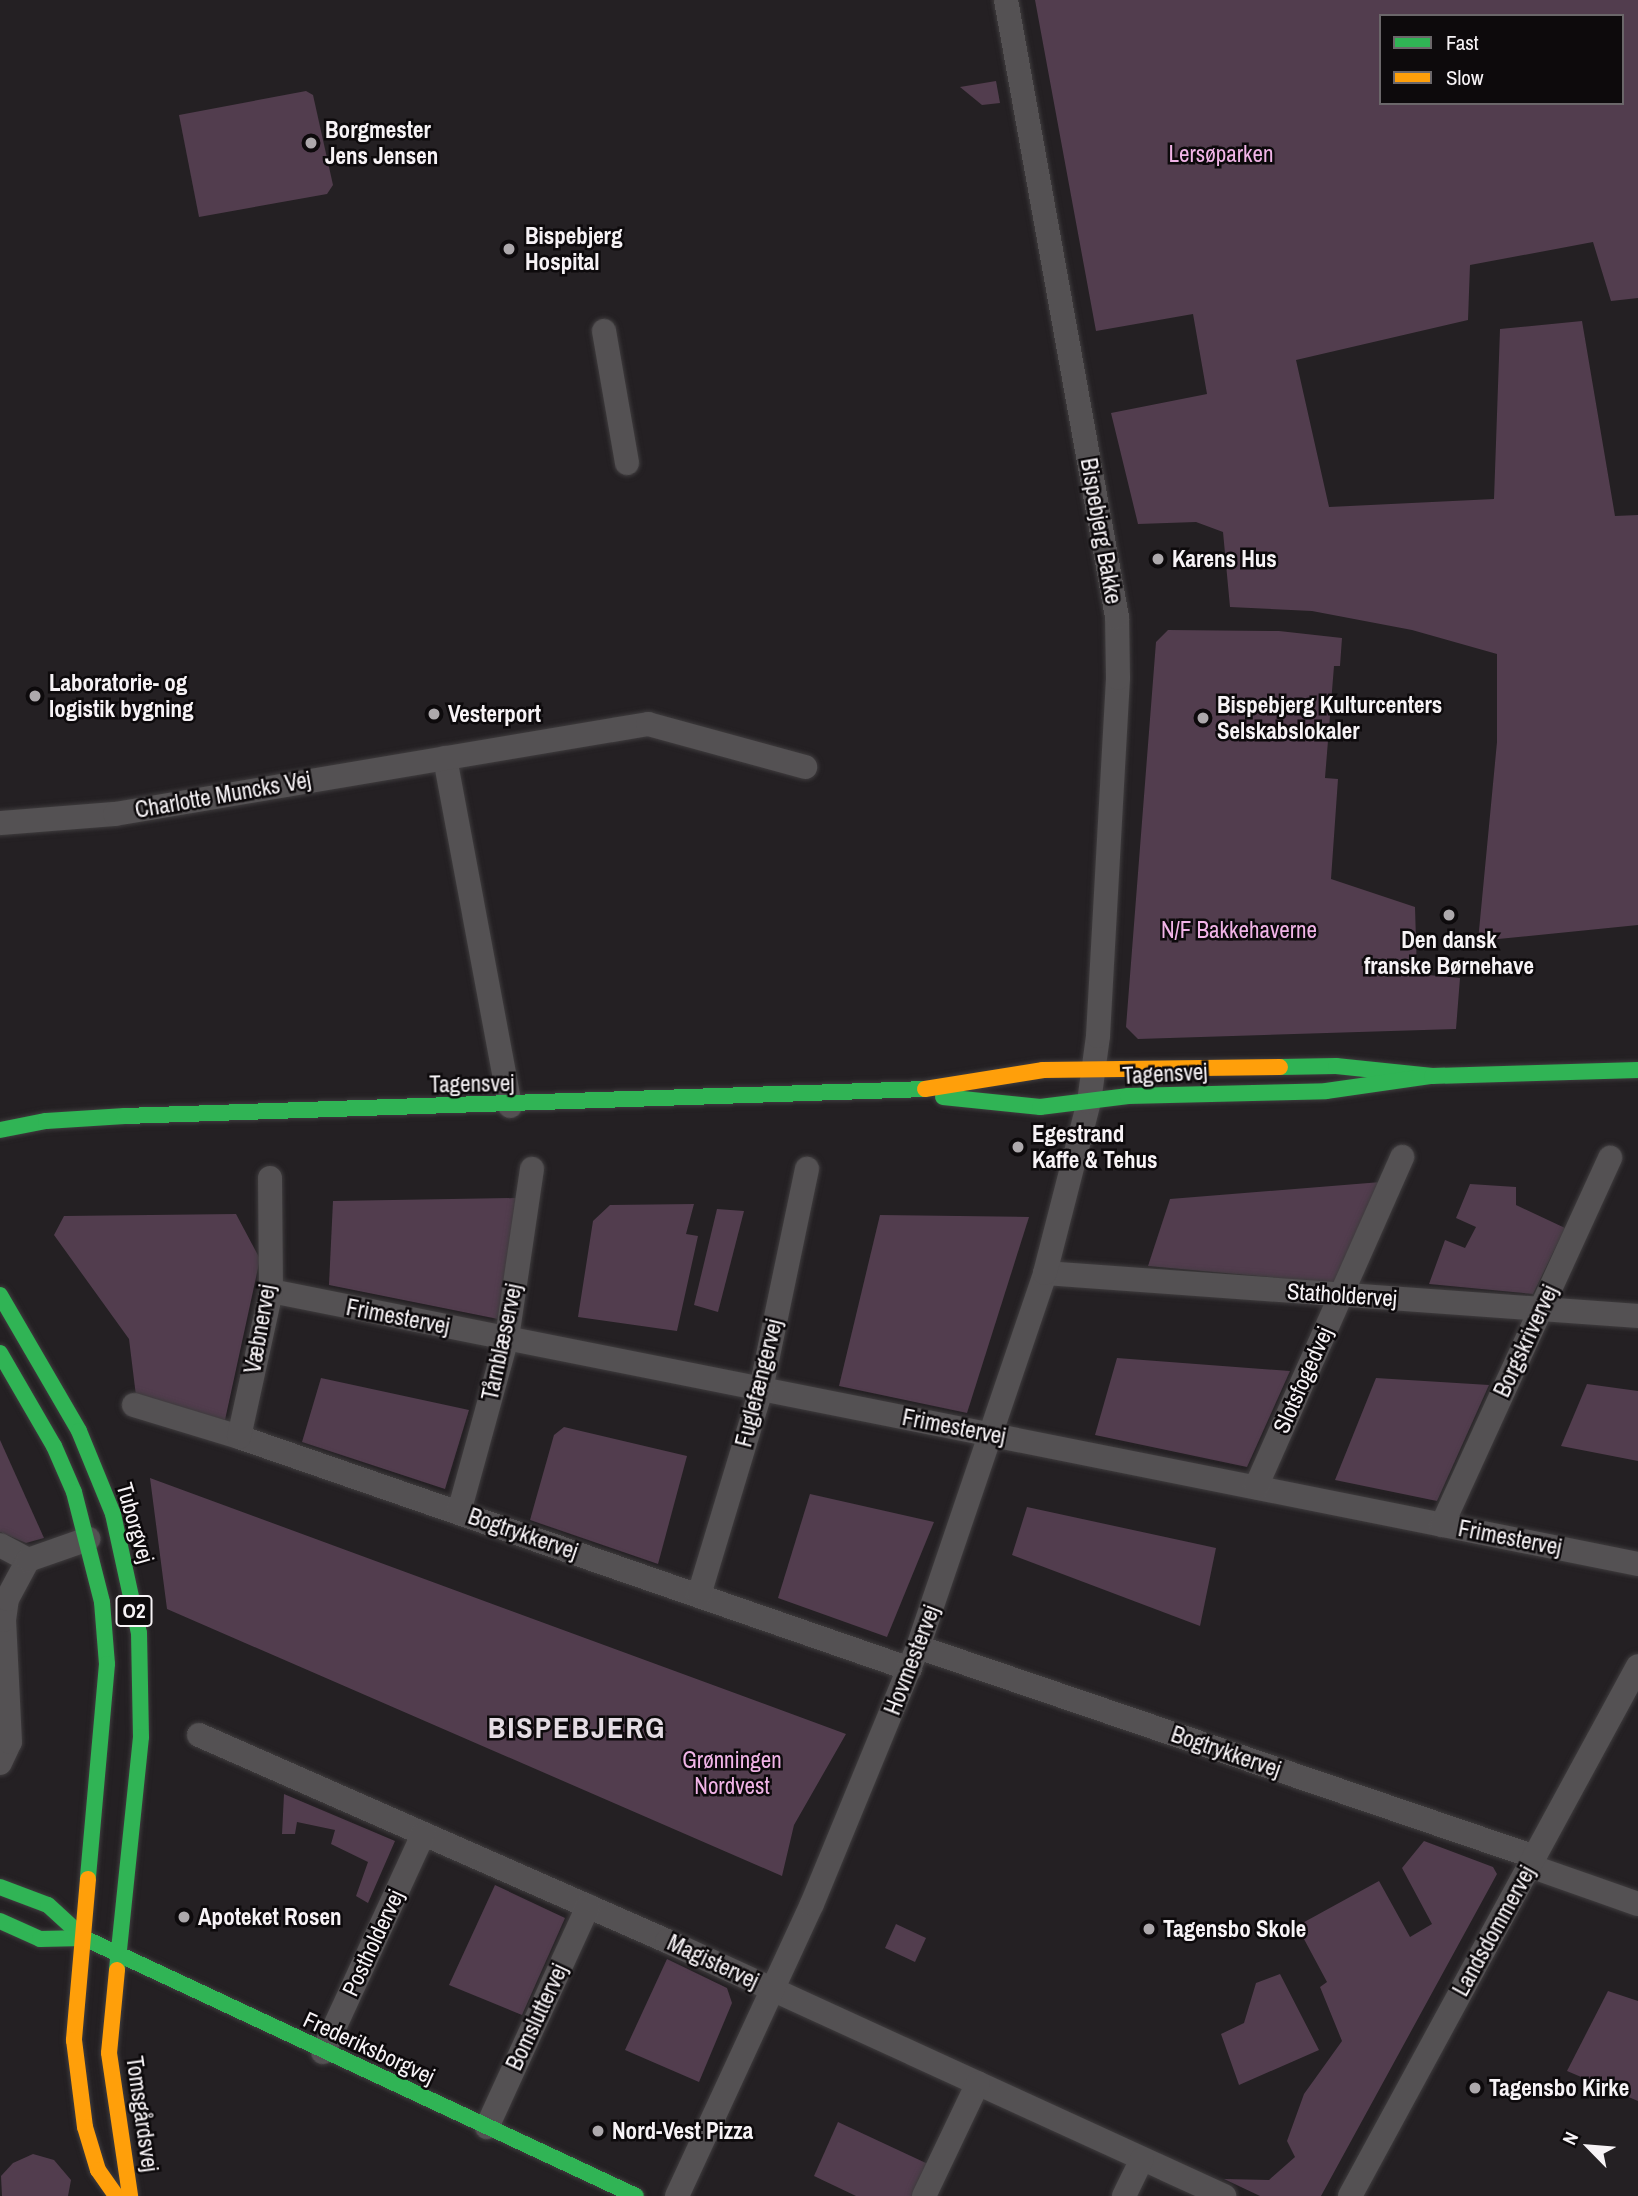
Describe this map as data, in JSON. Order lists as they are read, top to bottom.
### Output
{
  "streets": {
    "street": [
      "Bispebjerg Bakke",
      "Charlotte Muncks Vej",
      "Tagensvej",
      "Statholdervej",
      "Frimestervej",
      "Væbnervej",
      "Borgskrivervej",
      "Tårnblæservej",
      "Slotsfogedvej",
      "Fuglefængervej",
      "Tuborgvej",
      "Bogtrykkervej",
      "O2",
      "Hovmestervej",
      "Landsdommervej",
      "Postholdervej",
      "Magistervej",
      "Bomsluttervej",
      "Frederiksborgvej",
      "Tomsgårdsvej"
    ]
  },
  "crossings": [
    ["Bispebjerg Bakke", "Tagensvej"],
    ["Bispebjerg Bakke", "Hovmestervej"],
    ["Tagensvej", "Hovmestervej"],
    ["Statholdervej", "Borgskrivervej"],
    ["Statholdervej", "Slotsfogedvej"],
    ["Statholdervej", "Hovmestervej"],
    ["Frimestervej", "Væbnervej"],
    ["Frimestervej", "Borgskrivervej"],
    ["Frimestervej", "Tårnblæservej"],
    ["Frimestervej", "Slotsfogedvej"],
    ["Frimestervej", "Fuglefængervej"],
    ["Frimestervej", "Hovmestervej"],
    ["Væbnervej", "Bogtrykkervej"],
    ["Tårnblæservej", "Bogtrykkervej"],
    ["Fuglefængervej", "Bogtrykkervej"],
    ["Tuborgvej", "Frederiksborgvej"],
    ["Tuborgvej", "Tomsgårdsvej"],
    ["Bogtrykkervej", "Hovmestervej"],
    ["Bogtrykkervej", "Landsdommervej"],
    ["O2", "Frederiksborgvej"],
    ["O2", "Tomsgårdsvej"],
    ["Hovmestervej", "Magistervej"],
    ["Postholdervej", "Magistervej"],
    ["Postholdervej", "Frederiksborgvej"],
    ["Magistervej", "Bomsluttervej"],
    ["Bomsluttervej", "Frederiksborgvej"],
    ["Frederiksborgvej", "Tomsgårdsvej"]
  ],
  "districts": ["BISPEBJERG"],
  "parks": ["Lersøparken", "N/F Bakkehaverne", "Grønningen Nordvest"],
  "places": [
    "Borgmester Jens Jensen",
    "Bispebjerg Hospital",
    "Karens Hus",
    "Laboratorie- og logistik bygning",
    "Vesterport",
    "Bispebjerg Kulturcenters Selskabslokaler",
    "Den dansk franske Børnehave",
    "Egestrand Kaffe & Tehus",
    "Apoteket Rosen",
    "Tagensbo Skole",
    "Tagensbo Kirke",
    "Nord-Vest Pizza"
  ],
  "legend": ["Fast", "Slow"],
  "north": "top left"
}
